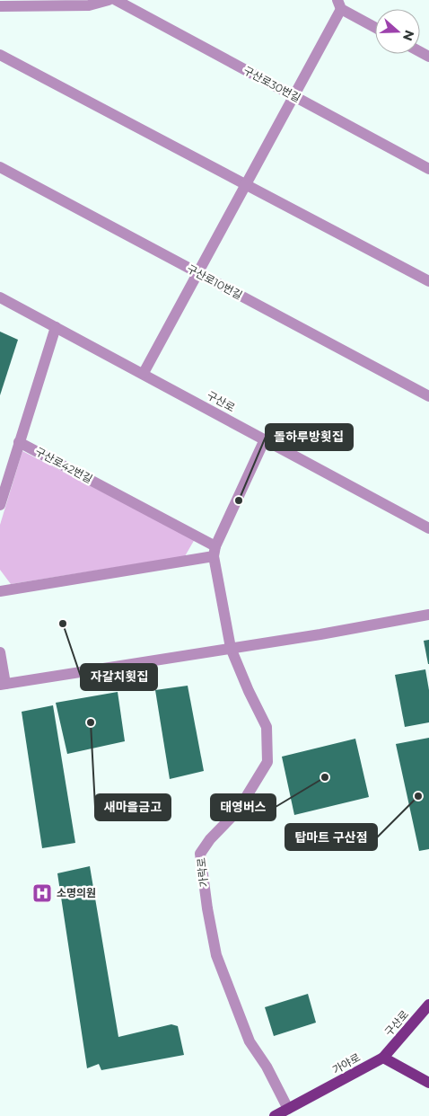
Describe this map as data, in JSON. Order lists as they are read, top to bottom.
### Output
{
  "streets": {
    "main road": ["구산로", "가야로"],
    "street": [
      "구산로30번길",
      "구산로10번길",
      "구산로42번길",
      "가락로"
    ]
  },
  "crossings": [
    ["구산로", "가야로"],
    ["가락로", "가야로"]
  ],
  "places": {
    "other": [
      "돌하루방횟집",
      "자갈치횟집",
      "새마을금고",
      "태영버스",
      "탑마트 구산점"
    ],
    "hospital": ["소명의원"]
  },
  "north": "right"
}
